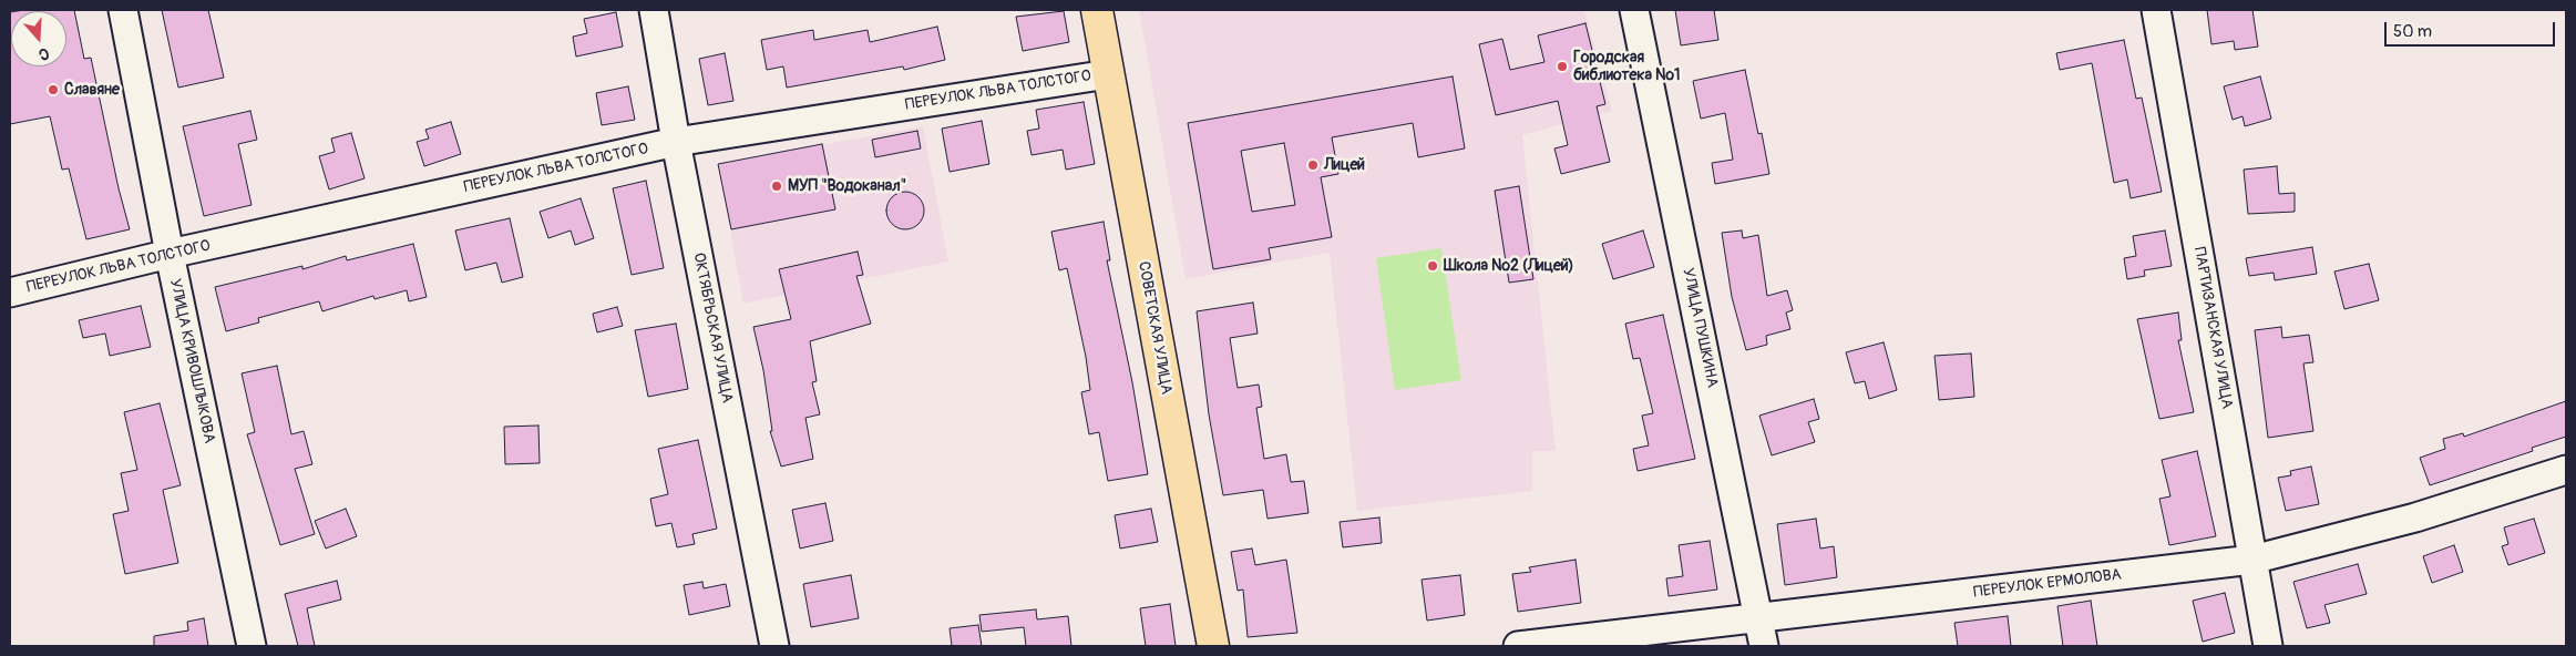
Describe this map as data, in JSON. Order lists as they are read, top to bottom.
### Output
{
  "streets": {
    "main road": ["СОВЕТСКАЯ УЛИЦА"],
    "street": [
      "ПЕРЕУЛОК ЛЬВА ТОЛСТОГО",
      "ОКТЯБРЬСКАЯ УЛИЦА",
      "УЛИЦА ПУШКИНА",
      "ПАРТИЗАНСКАЯ УЛИЦА",
      "УЛИЦА КРИВОШЛЫКОВА",
      "ПЕРЕУЛОК ЕРМОЛОВА"
    ]
  },
  "crossings": [
    ["ПЕРЕУЛОК ЛЬВА ТОЛСТОГО", "ОКТЯБРЬСКАЯ УЛИЦА"],
    ["ПЕРЕУЛОК ЛЬВА ТОЛСТОГО", "СОВЕТСКАЯ УЛИЦА"],
    ["ПЕРЕУЛОК ЛЬВА ТОЛСТОГО", "УЛИЦА КРИВОШЛЫКОВА"],
    ["УЛИЦА ПУШКИНА", "ПЕРЕУЛОК ЕРМОЛОВА"],
    ["ПАРТИЗАНСКАЯ УЛИЦА", "ПЕРЕУЛОК ЕРМОЛОВА"]
  ],
  "places": [
    "Городская библиотека №1",
    "Славяне",
    "Лицей",
    "МУП \"Водоканал\"",
    "Школа №2 (Лицей)"
  ],
  "scale_bar": "50 m",
  "north": "bottom"
}
